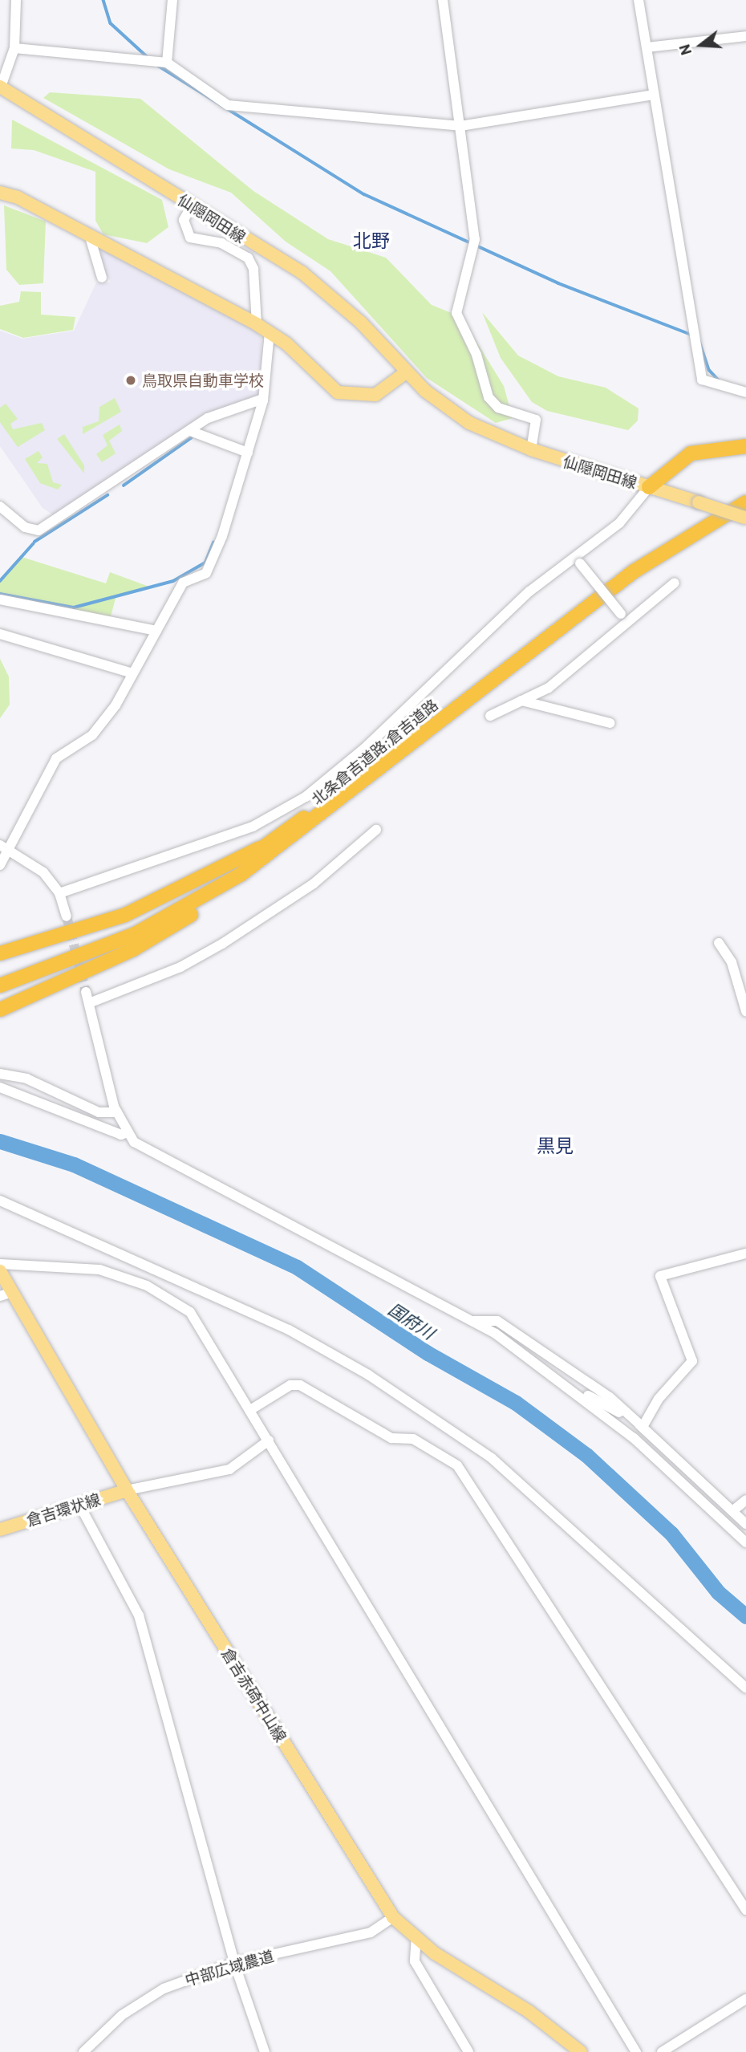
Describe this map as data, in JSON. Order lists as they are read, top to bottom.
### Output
{
  "streets": {
    "highway": ["北条倉吉道路;倉吉道路"],
    "main road": ["仙隠岡田線", "倉吉環状線", "倉吉赤碕中山線"],
    "street": ["中部広域農道"]
  },
  "crossings": [
    ["倉吉環状線", "倉吉赤碕中山線"],
    ["倉吉赤碕中山線", "中部広域農道"]
  ],
  "districts": ["北野", "黒見"],
  "water": ["国府川"],
  "places": ["鳥取県自動車学校"],
  "north": "left"
}
